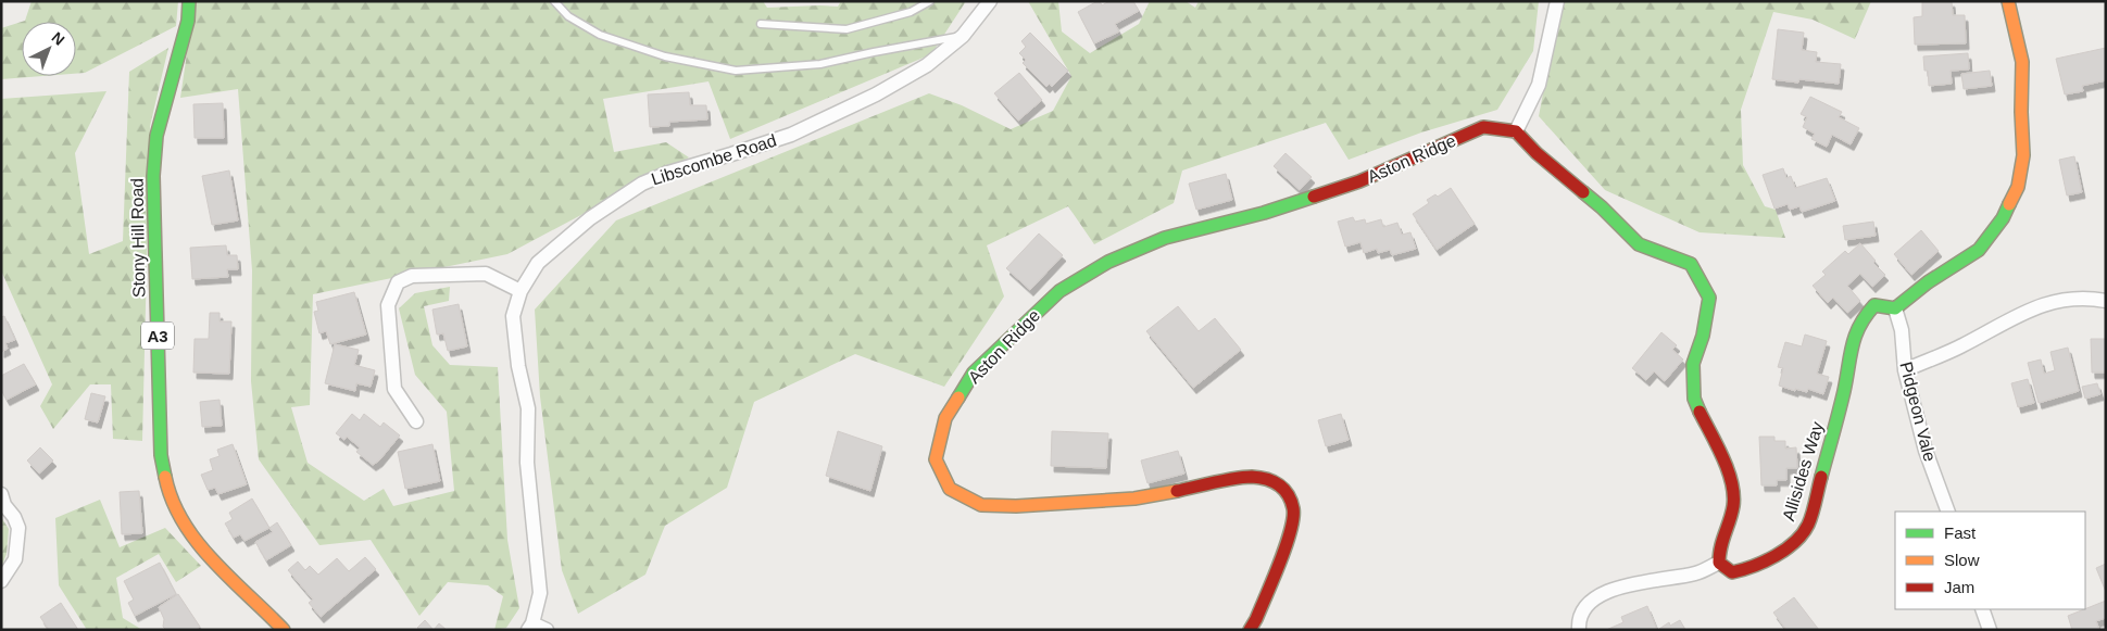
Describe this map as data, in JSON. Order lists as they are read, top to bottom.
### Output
{
  "streets": {
    "street": [
      "Aston Ridge",
      "Libscombe Road",
      "Stony Hill Road",
      "A3",
      "Pidgeon Vale",
      "Allisides Way"
    ]
  },
  "crossings": [
    ["Pidgeon Vale", "Allisides Way"]
  ],
  "legend": ["Fast", "Slow", "Jam"],
  "north": "top right"
}
